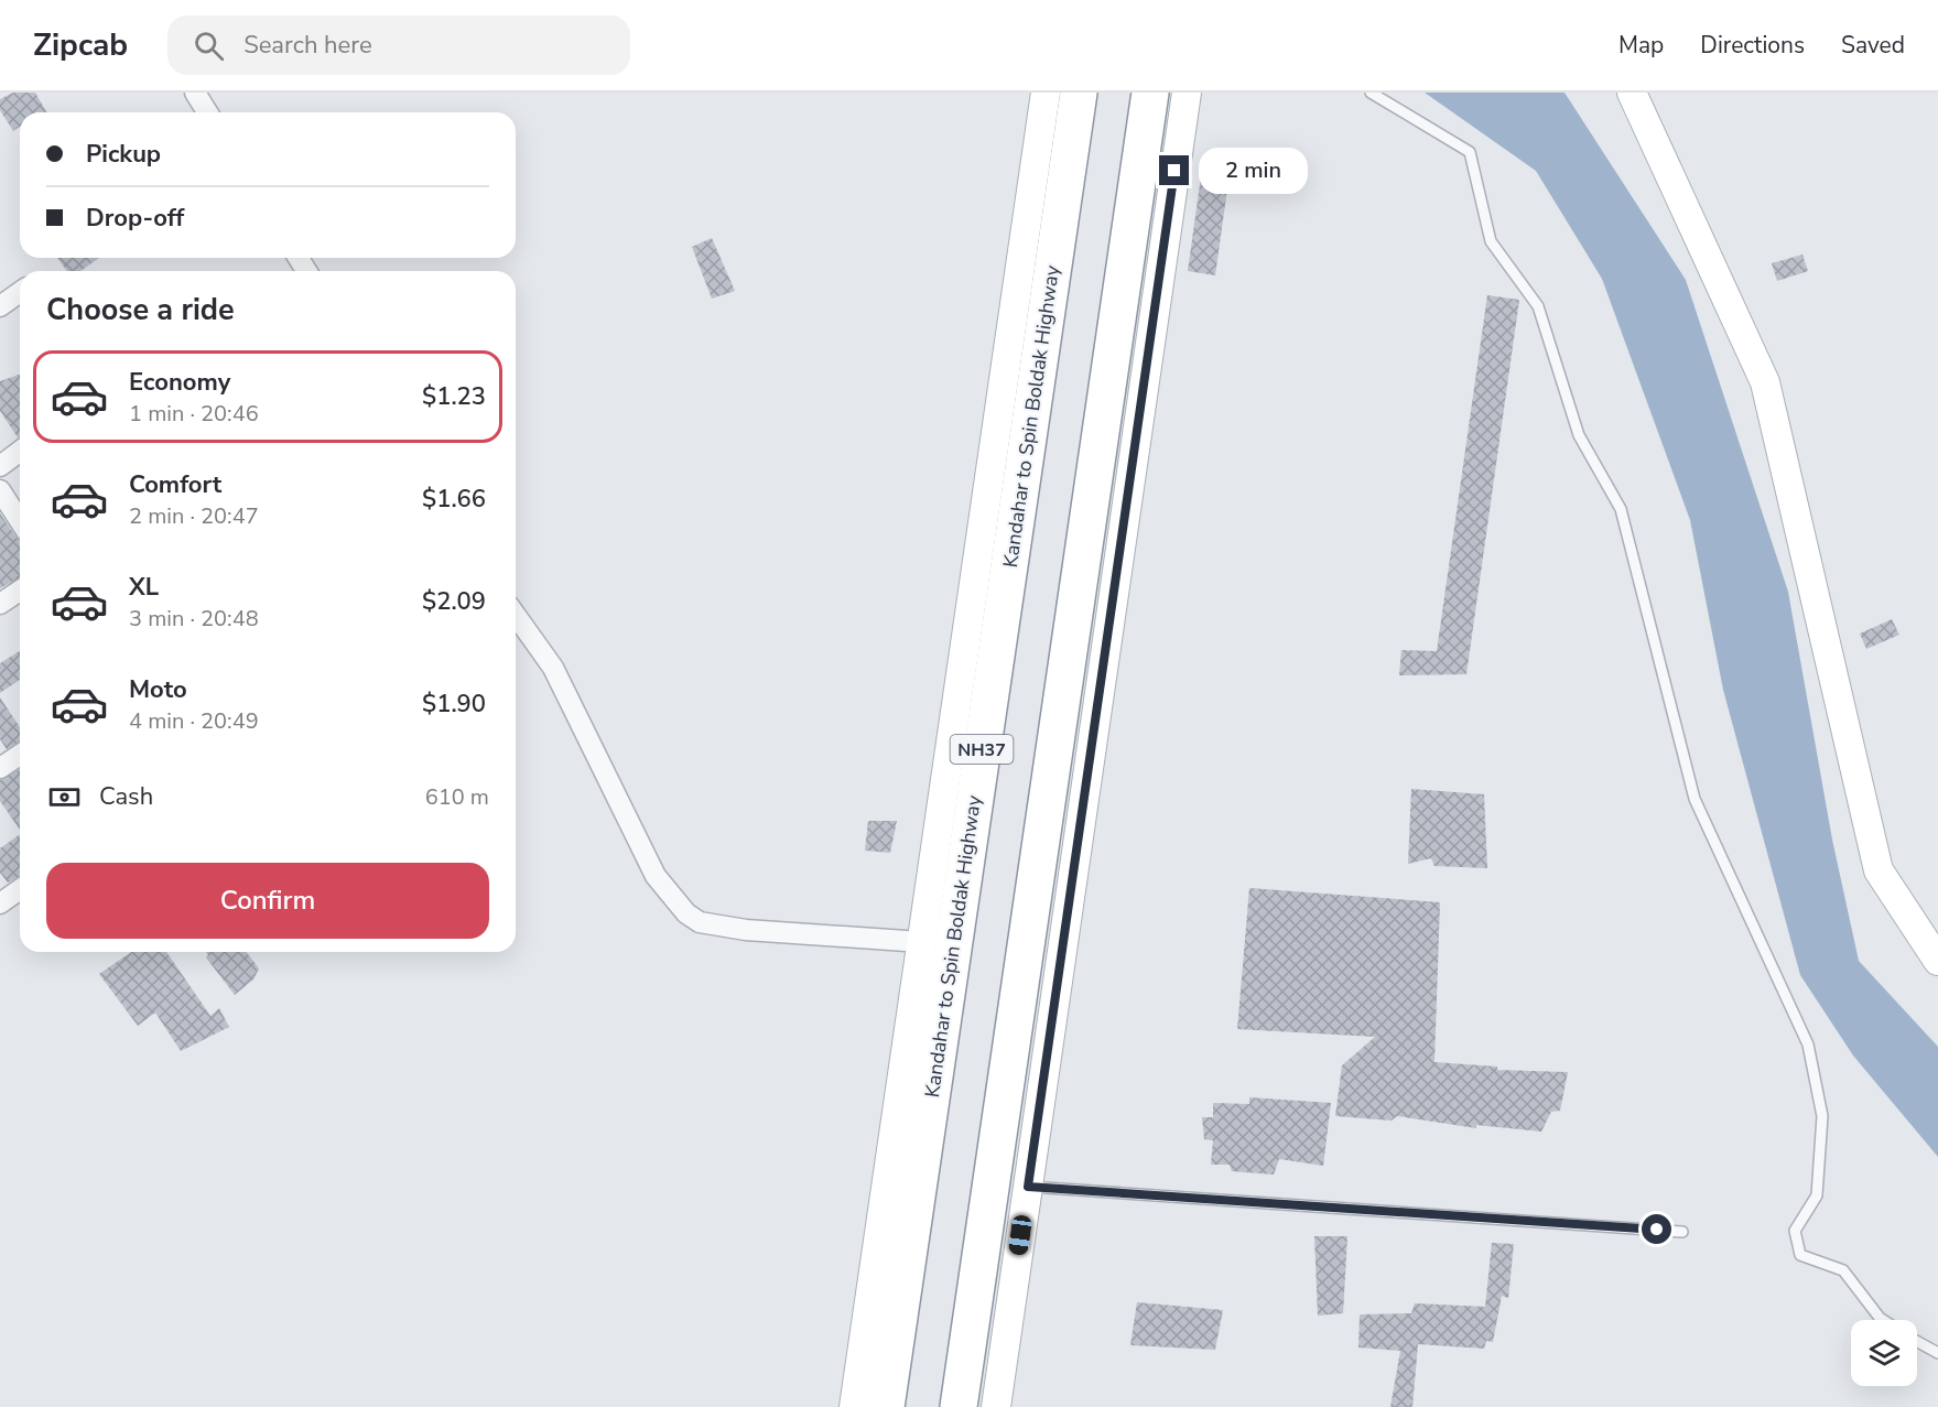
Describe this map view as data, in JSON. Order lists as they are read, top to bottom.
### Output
{
  "streets": {
    "highway": ["Kandahar to Spin Boldak Highway", "NH37"]
  },
  "page": {
    "header": "Zipcab",
    "search": "Search here",
    "nav": ["Map", "Directions", "Saved"],
    "banner": ["Pickup", "Drop-off"],
    "bubble": "2 min",
    "heading": "Choose a ride",
    "list": [
      {
        "name": "Economy",
        "note": "1 min · 20:46",
        "value": "$1.23"
      },
      {
        "name": "Comfort",
        "note": "2 min · 20:47",
        "value": "$1.66"
      },
      {
        "name": "XL",
        "note": "3 min · 20:48",
        "value": "$2.09"
      },
      {
        "name": "Moto",
        "note": "4 min · 20:49",
        "value": "$1.90"
      }
    ],
    "pay": ["Cash", "610 m"],
    "buttons": "Confirm"
  }
}
